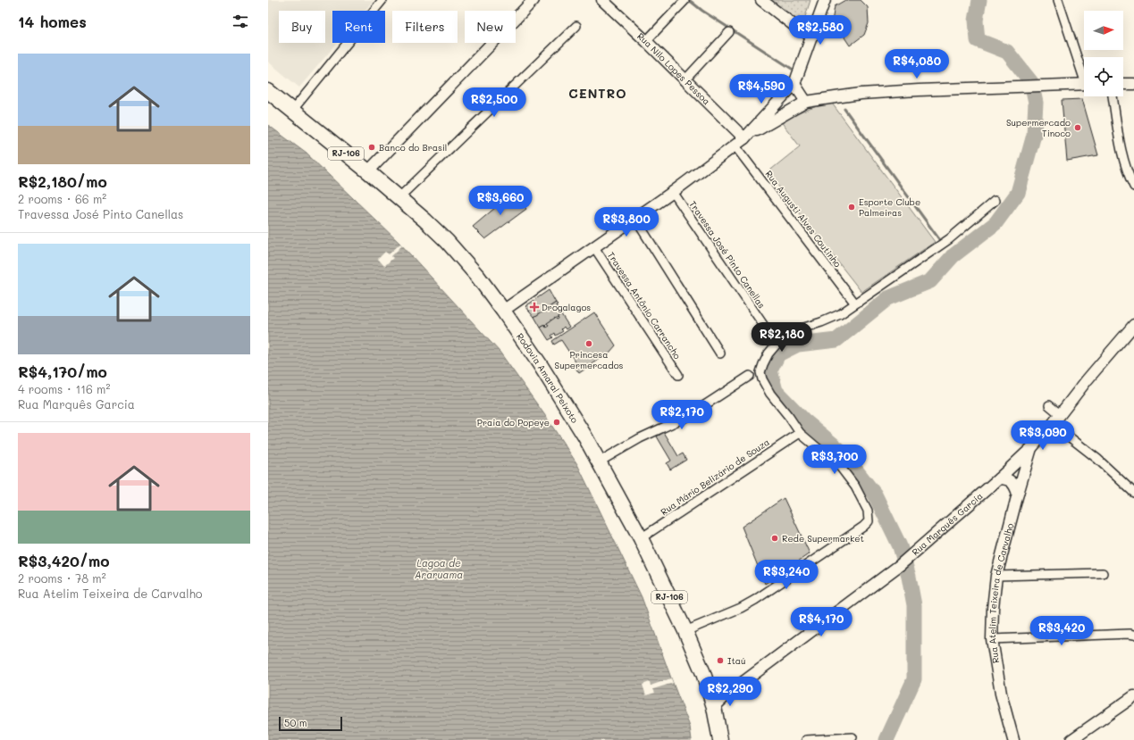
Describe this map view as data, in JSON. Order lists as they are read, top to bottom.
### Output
{
  "streets": {
    "highway": ["RJ-106", "Rodovia Amaral Peixoto"],
    "street": [
      "Rua Nilo Lopes Pessoa",
      "Rua Augusti Alves Coutinho",
      "Travessa José Pinto Canellas",
      "Travessa Antônio Carrancho",
      "Rua Mário Belizário de Souza",
      "Rua Marquês Garcia",
      "Rua Atelim Teixeira de Carvalho"
    ]
  },
  "crossings": [
    ["Rodovia Amaral Peixoto", "Rua Mário Belizário de Souza"],
    ["Rodovia Amaral Peixoto", "Rua Marquês Garcia"],
    ["Rua Marquês Garcia", "Rua Atelim Teixeira de Carvalho"]
  ],
  "districts": ["CENTRO"],
  "water": ["Lagoa de Araruama"],
  "places": {
    "other": [
      "Supermercado Tinoco",
      "Banco do Brasil",
      "Esporte Clube Palmeiras",
      "Princesa Supermercados",
      "Praia do Popeye",
      "Rede Supermarket",
      "Itaú"
    ],
    "health": ["Drogalagos"]
  },
  "scale_bar": "50 m",
  "north": "right",
  "page": {
    "heading": "14 homes",
    "chip": [
      "Buy",
      "Rent",
      "Filters",
      "New"
    ],
    "price": [
      "R$2,580",
      "R$4,080",
      "R$4,590",
      "R$2,500",
      "R$3,660",
      "R$3,800",
      "R$2,180",
      "R$2,170",
      "R$3,090",
      "R$3,700",
      "R$3,240",
      "R$4,170",
      "R$3,420",
      "R$2,290"
    ],
    "list": [
      {
        "name": "R$2,180/mo",
        "note": "2 rooms · 66 m² · Travessa José Pinto Canellas"
      },
      {
        "name": "R$4,170/mo",
        "note": "4 rooms · 116 m² · Rua Marquês Garcia"
      },
      {
        "name": "R$3,420/mo",
        "note": "2 rooms · 78 m² · Rua Atelim Teixeira de Carvalho"
      }
    ],
    "scale": "50 m"
  }
}
